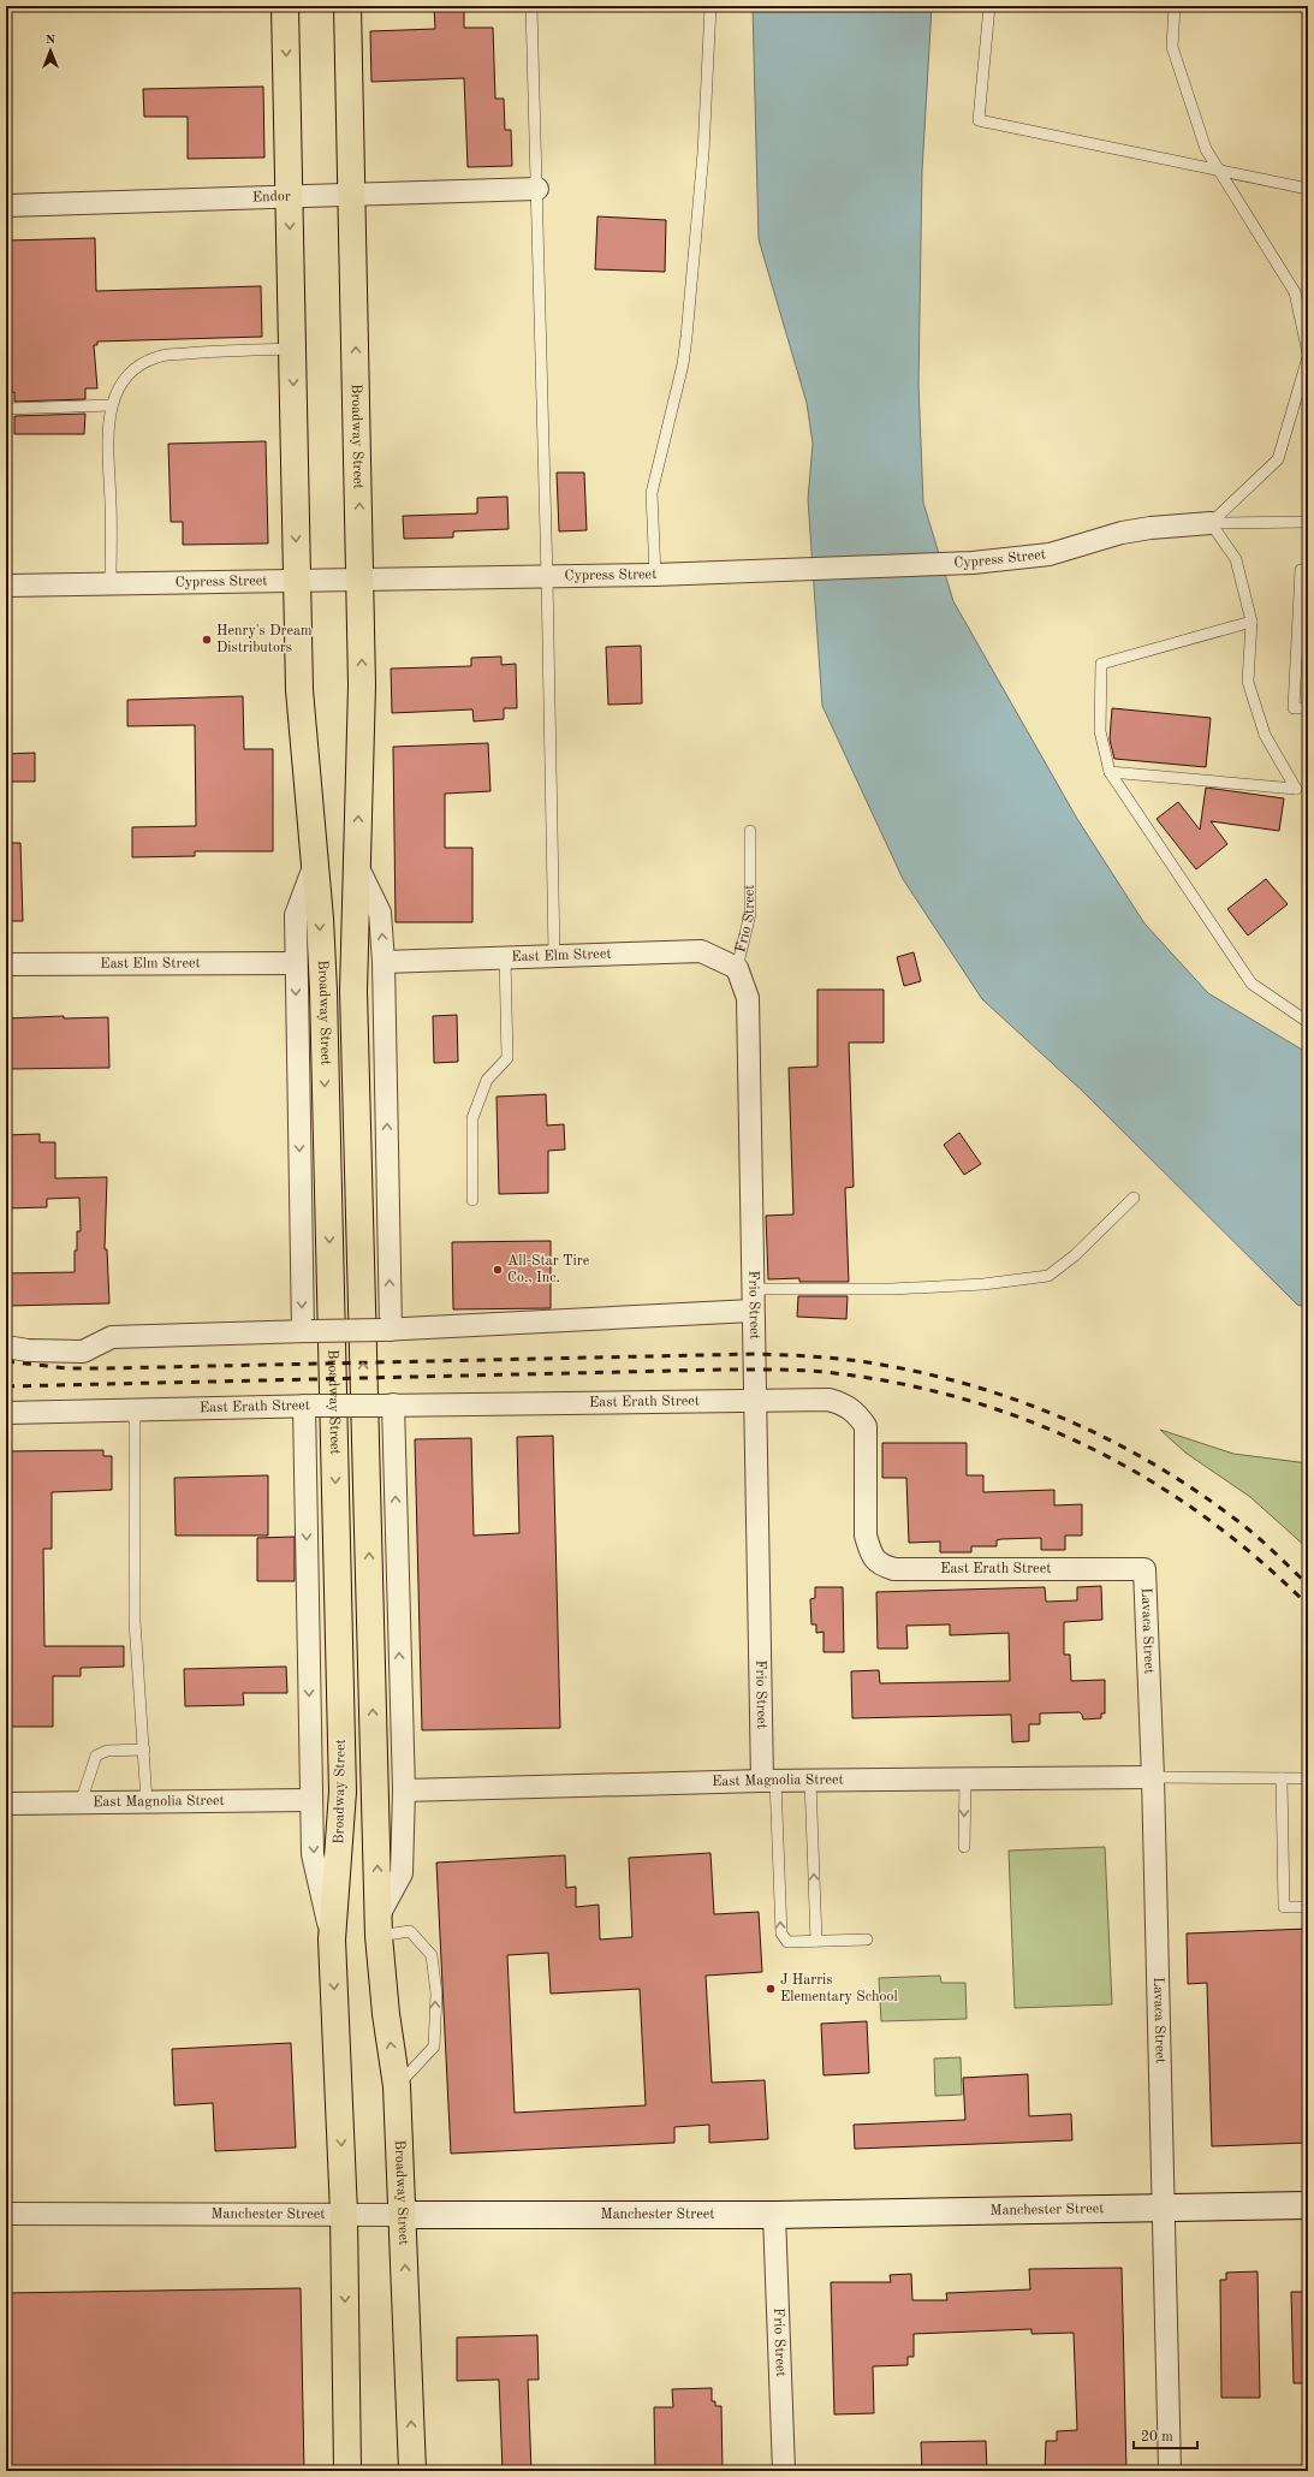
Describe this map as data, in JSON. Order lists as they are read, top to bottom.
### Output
{
  "streets": {
    "main road": ["Broadway Street"],
    "street": [
      "Endor",
      "Cypress Street",
      "Frio Street",
      "East Elm Street",
      "East Erath Street",
      "Lavaca Street",
      "East Magnolia Street",
      "Manchester Street"
    ]
  },
  "crossings": [
    ["Endor", "Broadway Street"],
    ["Broadway Street", "Cypress Street"],
    ["Broadway Street", "East Elm Street"],
    ["Broadway Street", "East Erath Street"],
    ["Broadway Street", "East Magnolia Street"],
    ["Broadway Street", "Manchester Street"],
    ["Frio Street", "East Elm Street"],
    ["Frio Street", "East Erath Street"],
    ["Frio Street", "East Magnolia Street"],
    ["Frio Street", "Manchester Street"],
    ["East Erath Street", "Lavaca Street"],
    ["Lavaca Street", "East Magnolia Street"],
    ["Lavaca Street", "Manchester Street"]
  ],
  "places": ["Henry's Dream Distributors", "All-Star Tire Co., Inc.", "J Harris Elementary School"],
  "scale_bar": "20 m",
  "north": "top"
}
